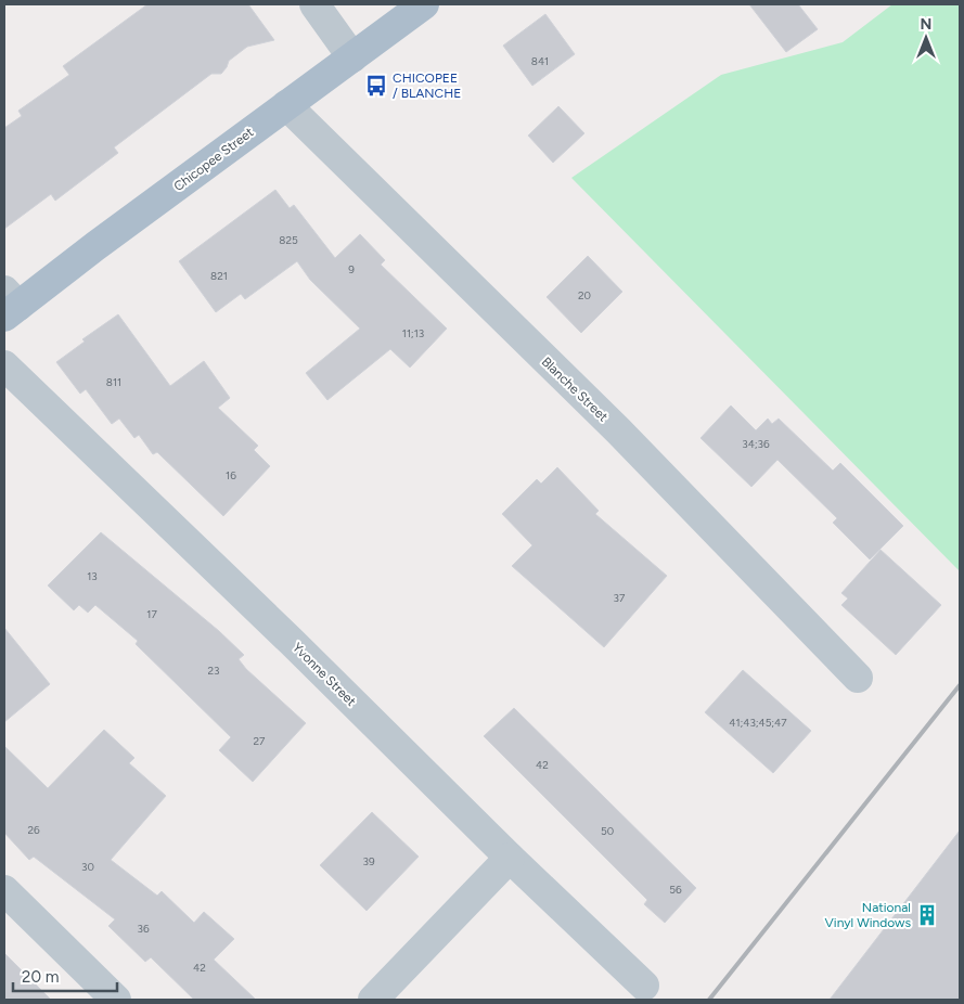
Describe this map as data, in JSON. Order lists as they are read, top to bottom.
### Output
{
  "streets": {
    "main road": ["Chicopee Street"],
    "street": ["Blanche Street", "Yvonne Street"]
  },
  "crossings": [
    ["Chicopee Street", "Blanche Street"]
  ],
  "places": {
    "bus stop": ["CHICOPEE / BLANCHE"],
    "building": ["National Vinyl Windows"]
  },
  "house_numbers": [
    "841",
    "825",
    "9",
    "821",
    "20",
    "11;13",
    "811",
    "34;36",
    "16",
    "13",
    "37",
    "17",
    "23",
    "41;43;45;47",
    "27",
    "42",
    "26",
    "50",
    "39",
    "30",
    "56",
    "36",
    "42"
  ],
  "scale_bar": "20 m",
  "north": "top"
}
